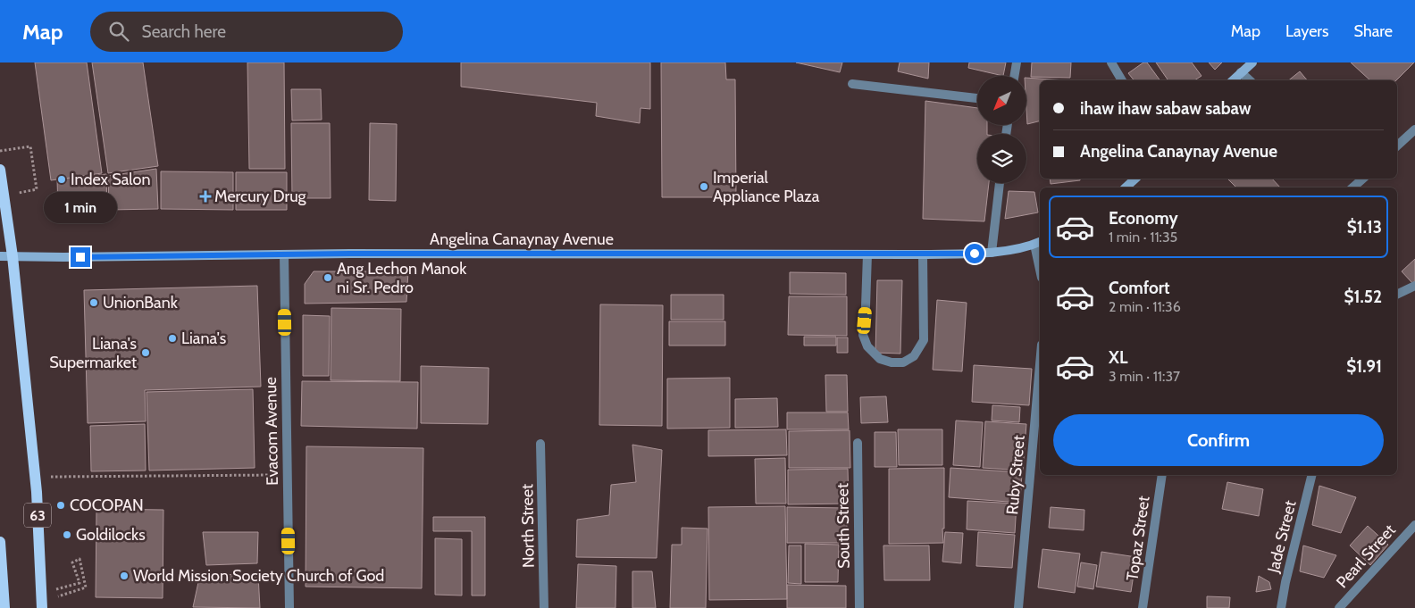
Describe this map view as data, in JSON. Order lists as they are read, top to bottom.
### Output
{
  "streets": {
    "main road": ["Angelina Canaynay Avenue", "63"],
    "street": [
      "Evacom Avenue",
      "Ruby Street",
      "North Street",
      "South Street",
      "Jade Street",
      "Topaz Street",
      "Pearl Street"
    ]
  },
  "crossings": [
    ["Angelina Canaynay Avenue", "Evacom Avenue"],
    ["Angelina Canaynay Avenue", "63"]
  ],
  "places": {
    "other": [
      "Index Salon",
      "Imperial Appliance Plaza",
      "Ang Lechon Manok ni Sr. Pedro",
      "UnionBank",
      "Liana's",
      "Liana's Supermarket",
      "COCOPAN",
      "Goldilocks",
      "World Mission Society Church of God"
    ],
    "health": ["Mercury Drug"]
  },
  "north": "bottom left",
  "page": {
    "header": "Map",
    "search": "Search here",
    "nav": ["Map", "Layers", "Share"],
    "banner": ["ihaw ihaw sabaw sabaw", "Angelina Canaynay Avenue"],
    "bubble": "1 min",
    "list": [
      {
        "name": "Economy",
        "note": "1 min · 11:35",
        "value": "$1.13"
      },
      {
        "name": "Comfort",
        "note": "2 min · 11:36",
        "value": "$1.52"
      },
      {
        "name": "XL",
        "note": "3 min · 11:37",
        "value": "$1.91"
      }
    ],
    "buttons": "Confirm"
  }
}
